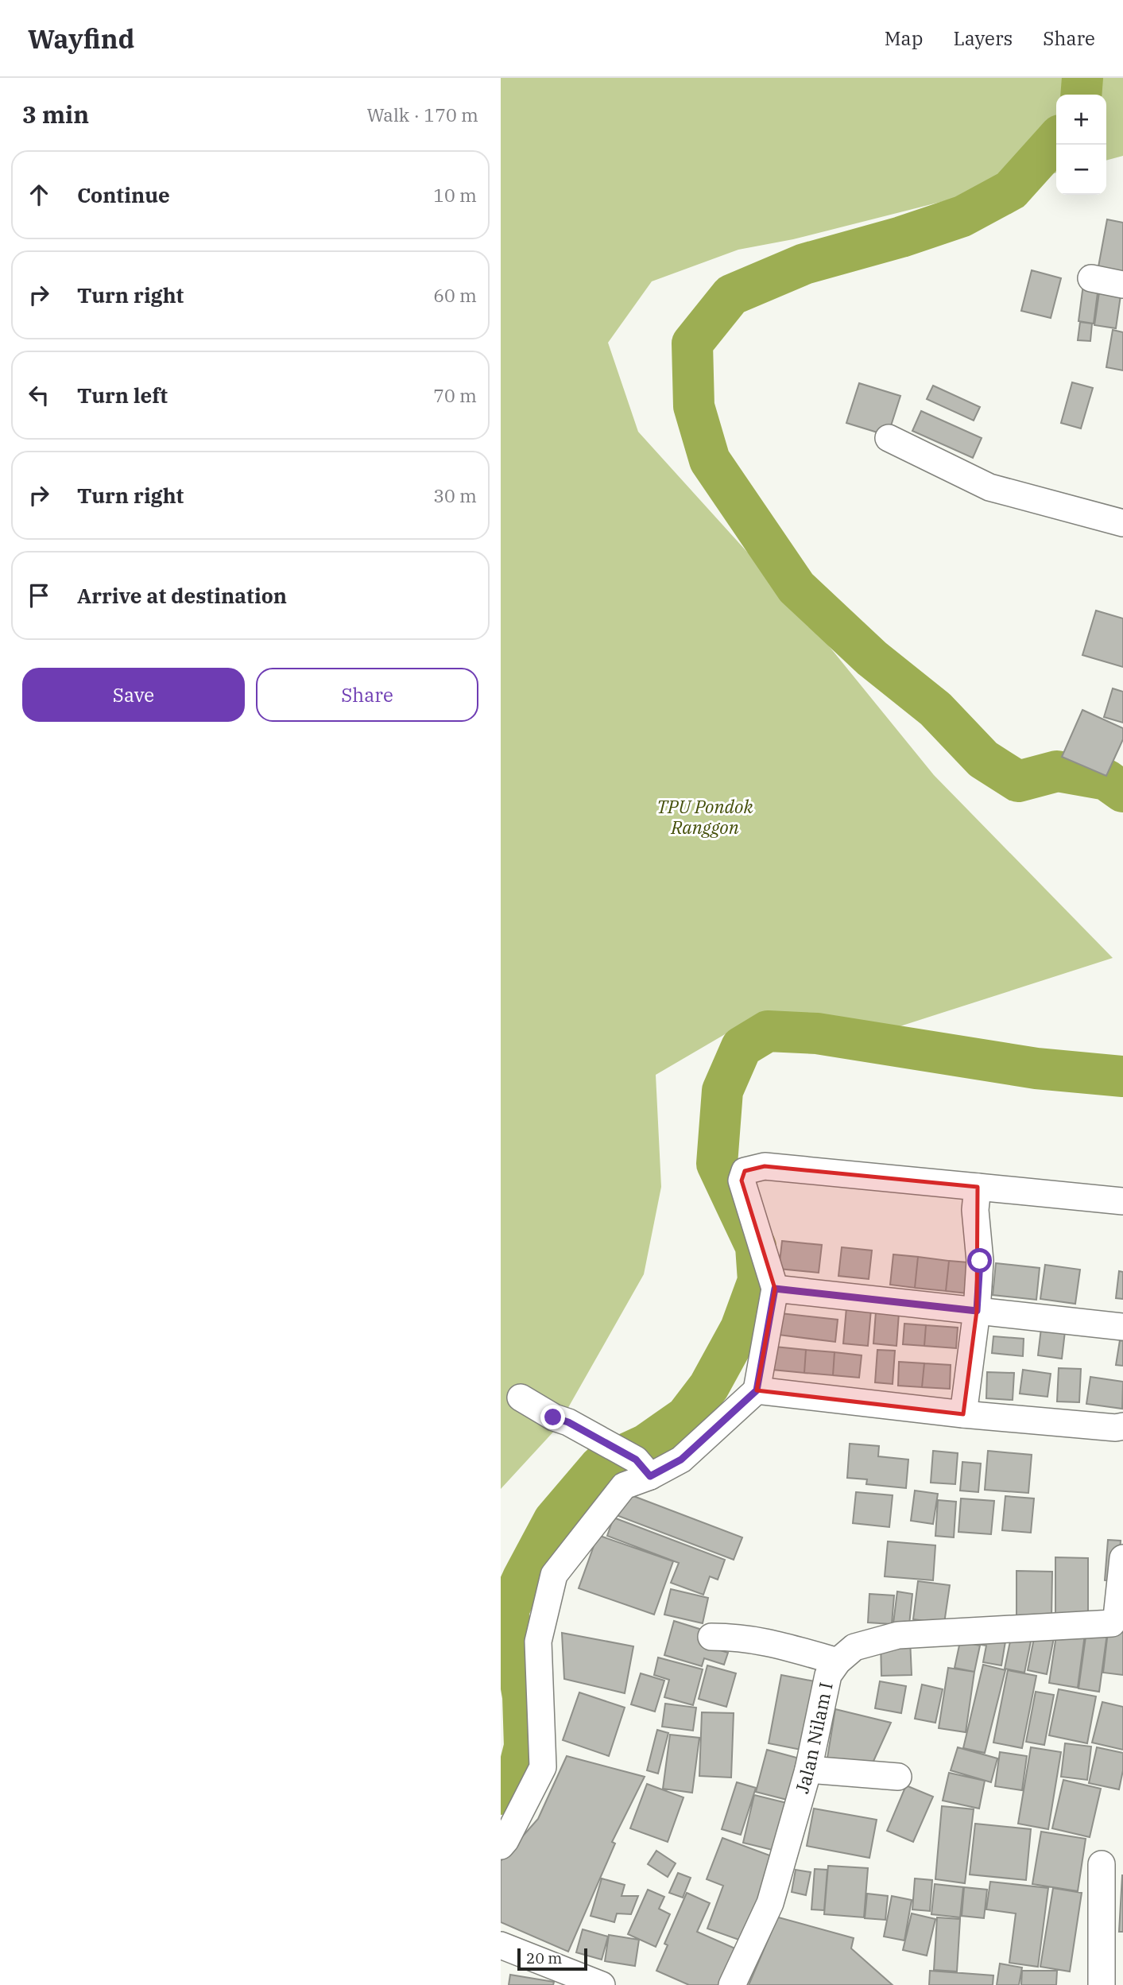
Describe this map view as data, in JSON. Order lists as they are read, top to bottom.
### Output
{
  "streets": {
    "street": ["Jalan Nilam I"]
  },
  "parks": ["TPU Pondok Ranggon"],
  "scale_bar": "20 m",
  "page": {
    "header": "Wayfind",
    "nav": ["Map", "Layers", "Share"],
    "heading": ["3 min", "Walk · 170 m"],
    "map_buttons": ["+", "−"],
    "list": [
      ["Continue", "10 m"],
      ["Turn right", "60 m"],
      ["Turn left", "70 m"],
      ["Turn right", "30 m"],
      "Arrive at destination"
    ],
    "buttons": ["Save", "Share"],
    "scale": "20 m"
  }
}
